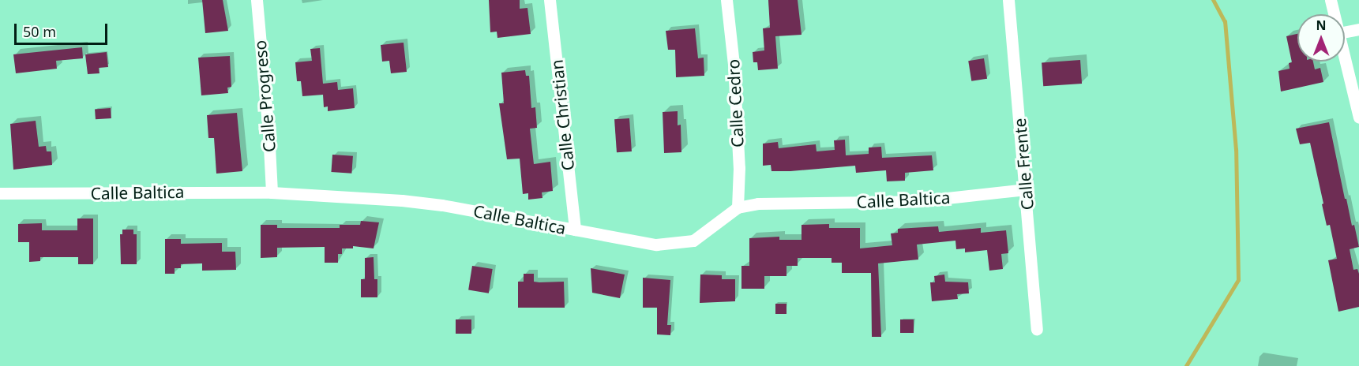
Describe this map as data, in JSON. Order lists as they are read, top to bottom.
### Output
{
  "streets": {
    "street": [
      "Calle Progreso",
      "Calle Cedro",
      "Calle Christian",
      "Calle Frente",
      "Calle Baltica"
    ]
  },
  "crossings": [
    ["Calle Progreso", "Calle Baltica"],
    ["Calle Cedro", "Calle Baltica"],
    ["Calle Christian", "Calle Baltica"],
    ["Calle Frente", "Calle Baltica"]
  ],
  "scale_bar": "50 m",
  "north": "top"
}
